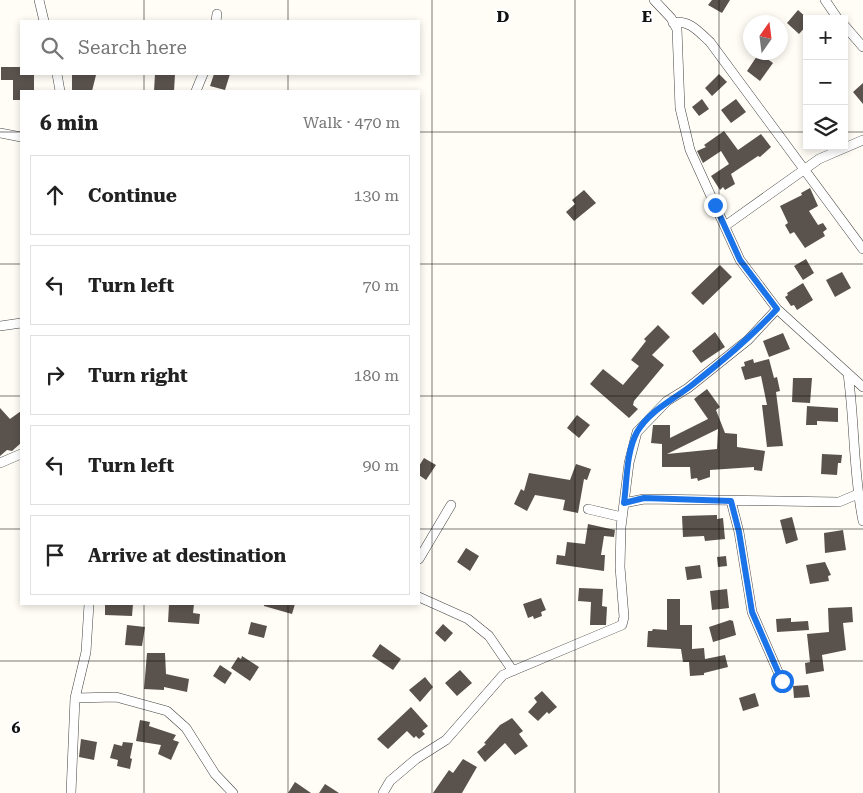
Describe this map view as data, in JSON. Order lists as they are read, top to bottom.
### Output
{
  "north": "top",
  "page": {
    "map_buttons": ["+", "−"],
    "search": "Search here",
    "heading": ["6 min", "Walk · 470 m"],
    "list": [
      ["Continue", "130 m"],
      ["Turn left", "70 m"],
      ["Turn right", "180 m"],
      ["Turn left", "90 m"],
      "Arrive at destination"
    ]
  },
  "grid": {
    "columns": ["D", "E"],
    "rows": ["6"]
  }
}
